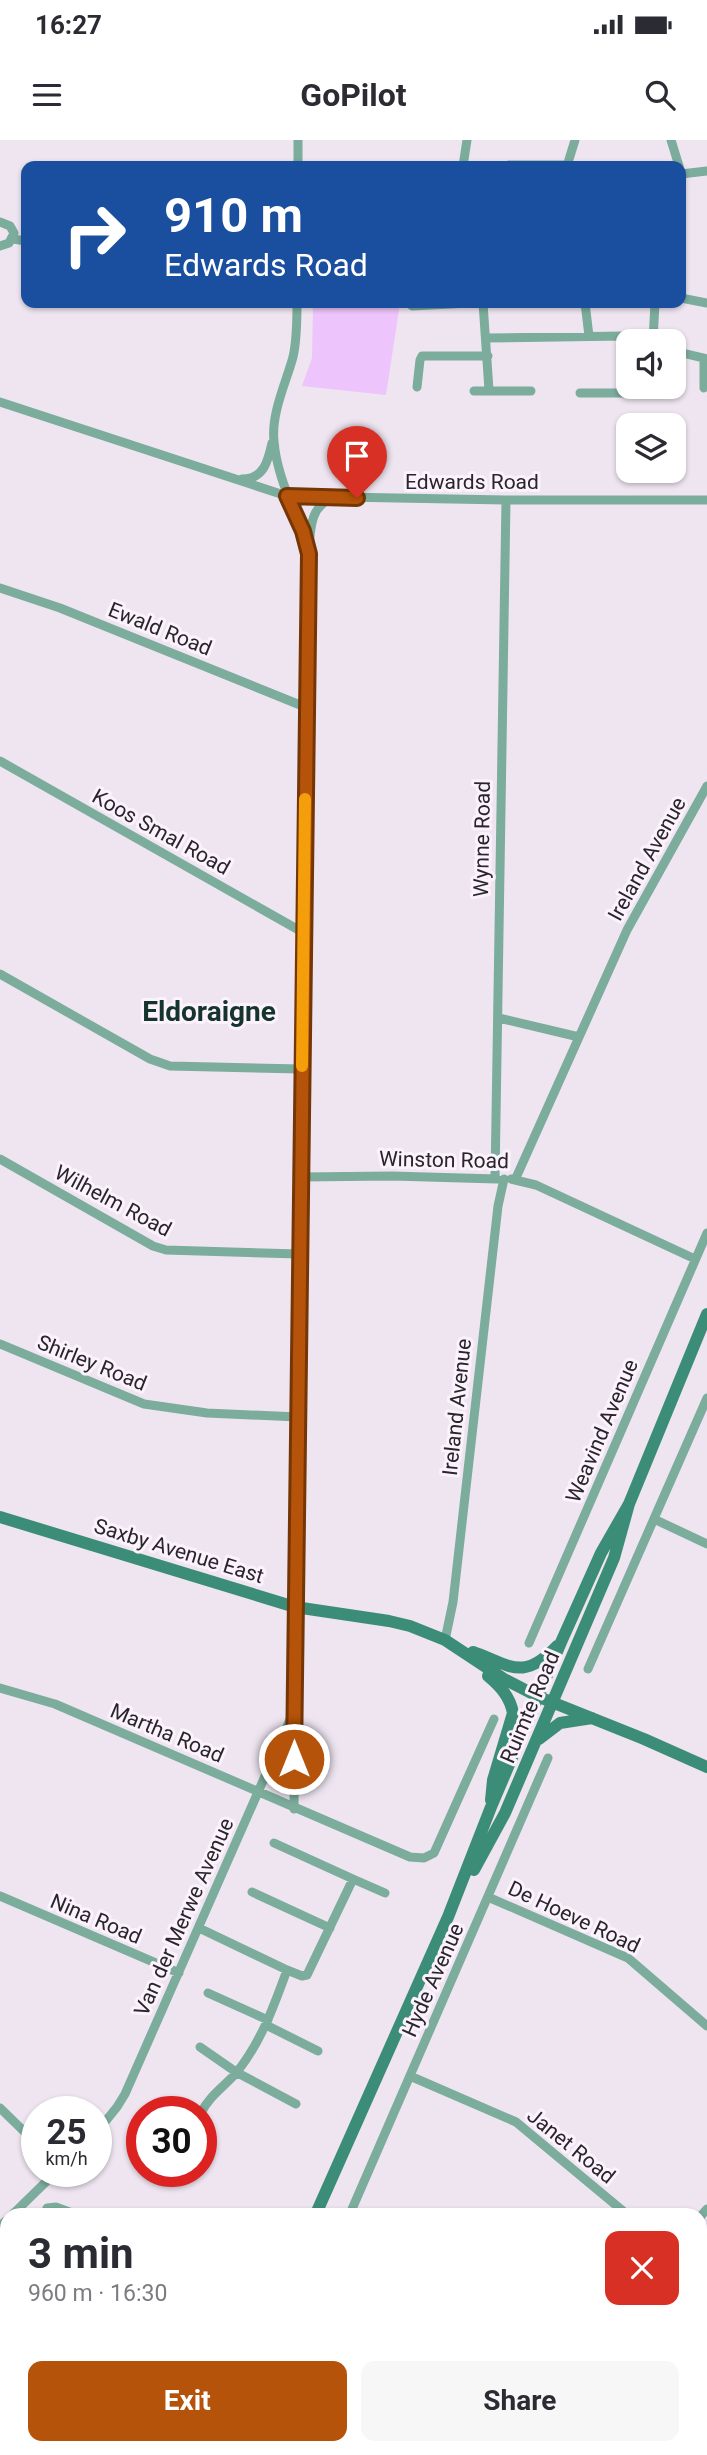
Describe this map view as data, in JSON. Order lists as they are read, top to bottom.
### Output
{
  "streets": {
    "main road": ["Saxby Avenue East", "Ruimte Road"],
    "street": [
      "Edwards Road",
      "Ewald Road",
      "Koos Smal Road",
      "Wynne Road",
      "Ireland Avenue",
      "Winston Road",
      "Wilhelm Road",
      "Shirley Road",
      "Weavind Avenue",
      "Martha Road",
      "Van der Merwe Avenue",
      "De Hoeve Road",
      "Nina Road",
      "Hyde Avenue",
      "Janet Road"
    ]
  },
  "crossings": [
    ["Edwards Road", "Wynne Road"],
    ["Wynne Road", "Ireland Avenue"],
    ["Wynne Road", "Winston Road"],
    ["Ireland Avenue", "Winston Road"],
    ["Ireland Avenue", "Saxby Avenue East"],
    ["Winston Road", "Weavind Avenue"],
    ["Saxby Avenue East", "Ruimte Road"],
    ["Martha Road", "Van der Merwe Avenue"],
    ["Van der Merwe Avenue", "Nina Road"],
    ["De Hoeve Road", "Hyde Avenue"],
    ["Hyde Avenue", "Janet Road"]
  ],
  "districts": ["Eldoraigne"],
  "page": {
    "status": "16:27",
    "header": "GoPilot",
    "turn": ["910 m", "Edwards Road"],
    "speed": "25 km/h",
    "limit": "30",
    "heading": ["3 min", "960 m · 16:30"],
    "buttons": ["Exit", "Share"]
  }
}
